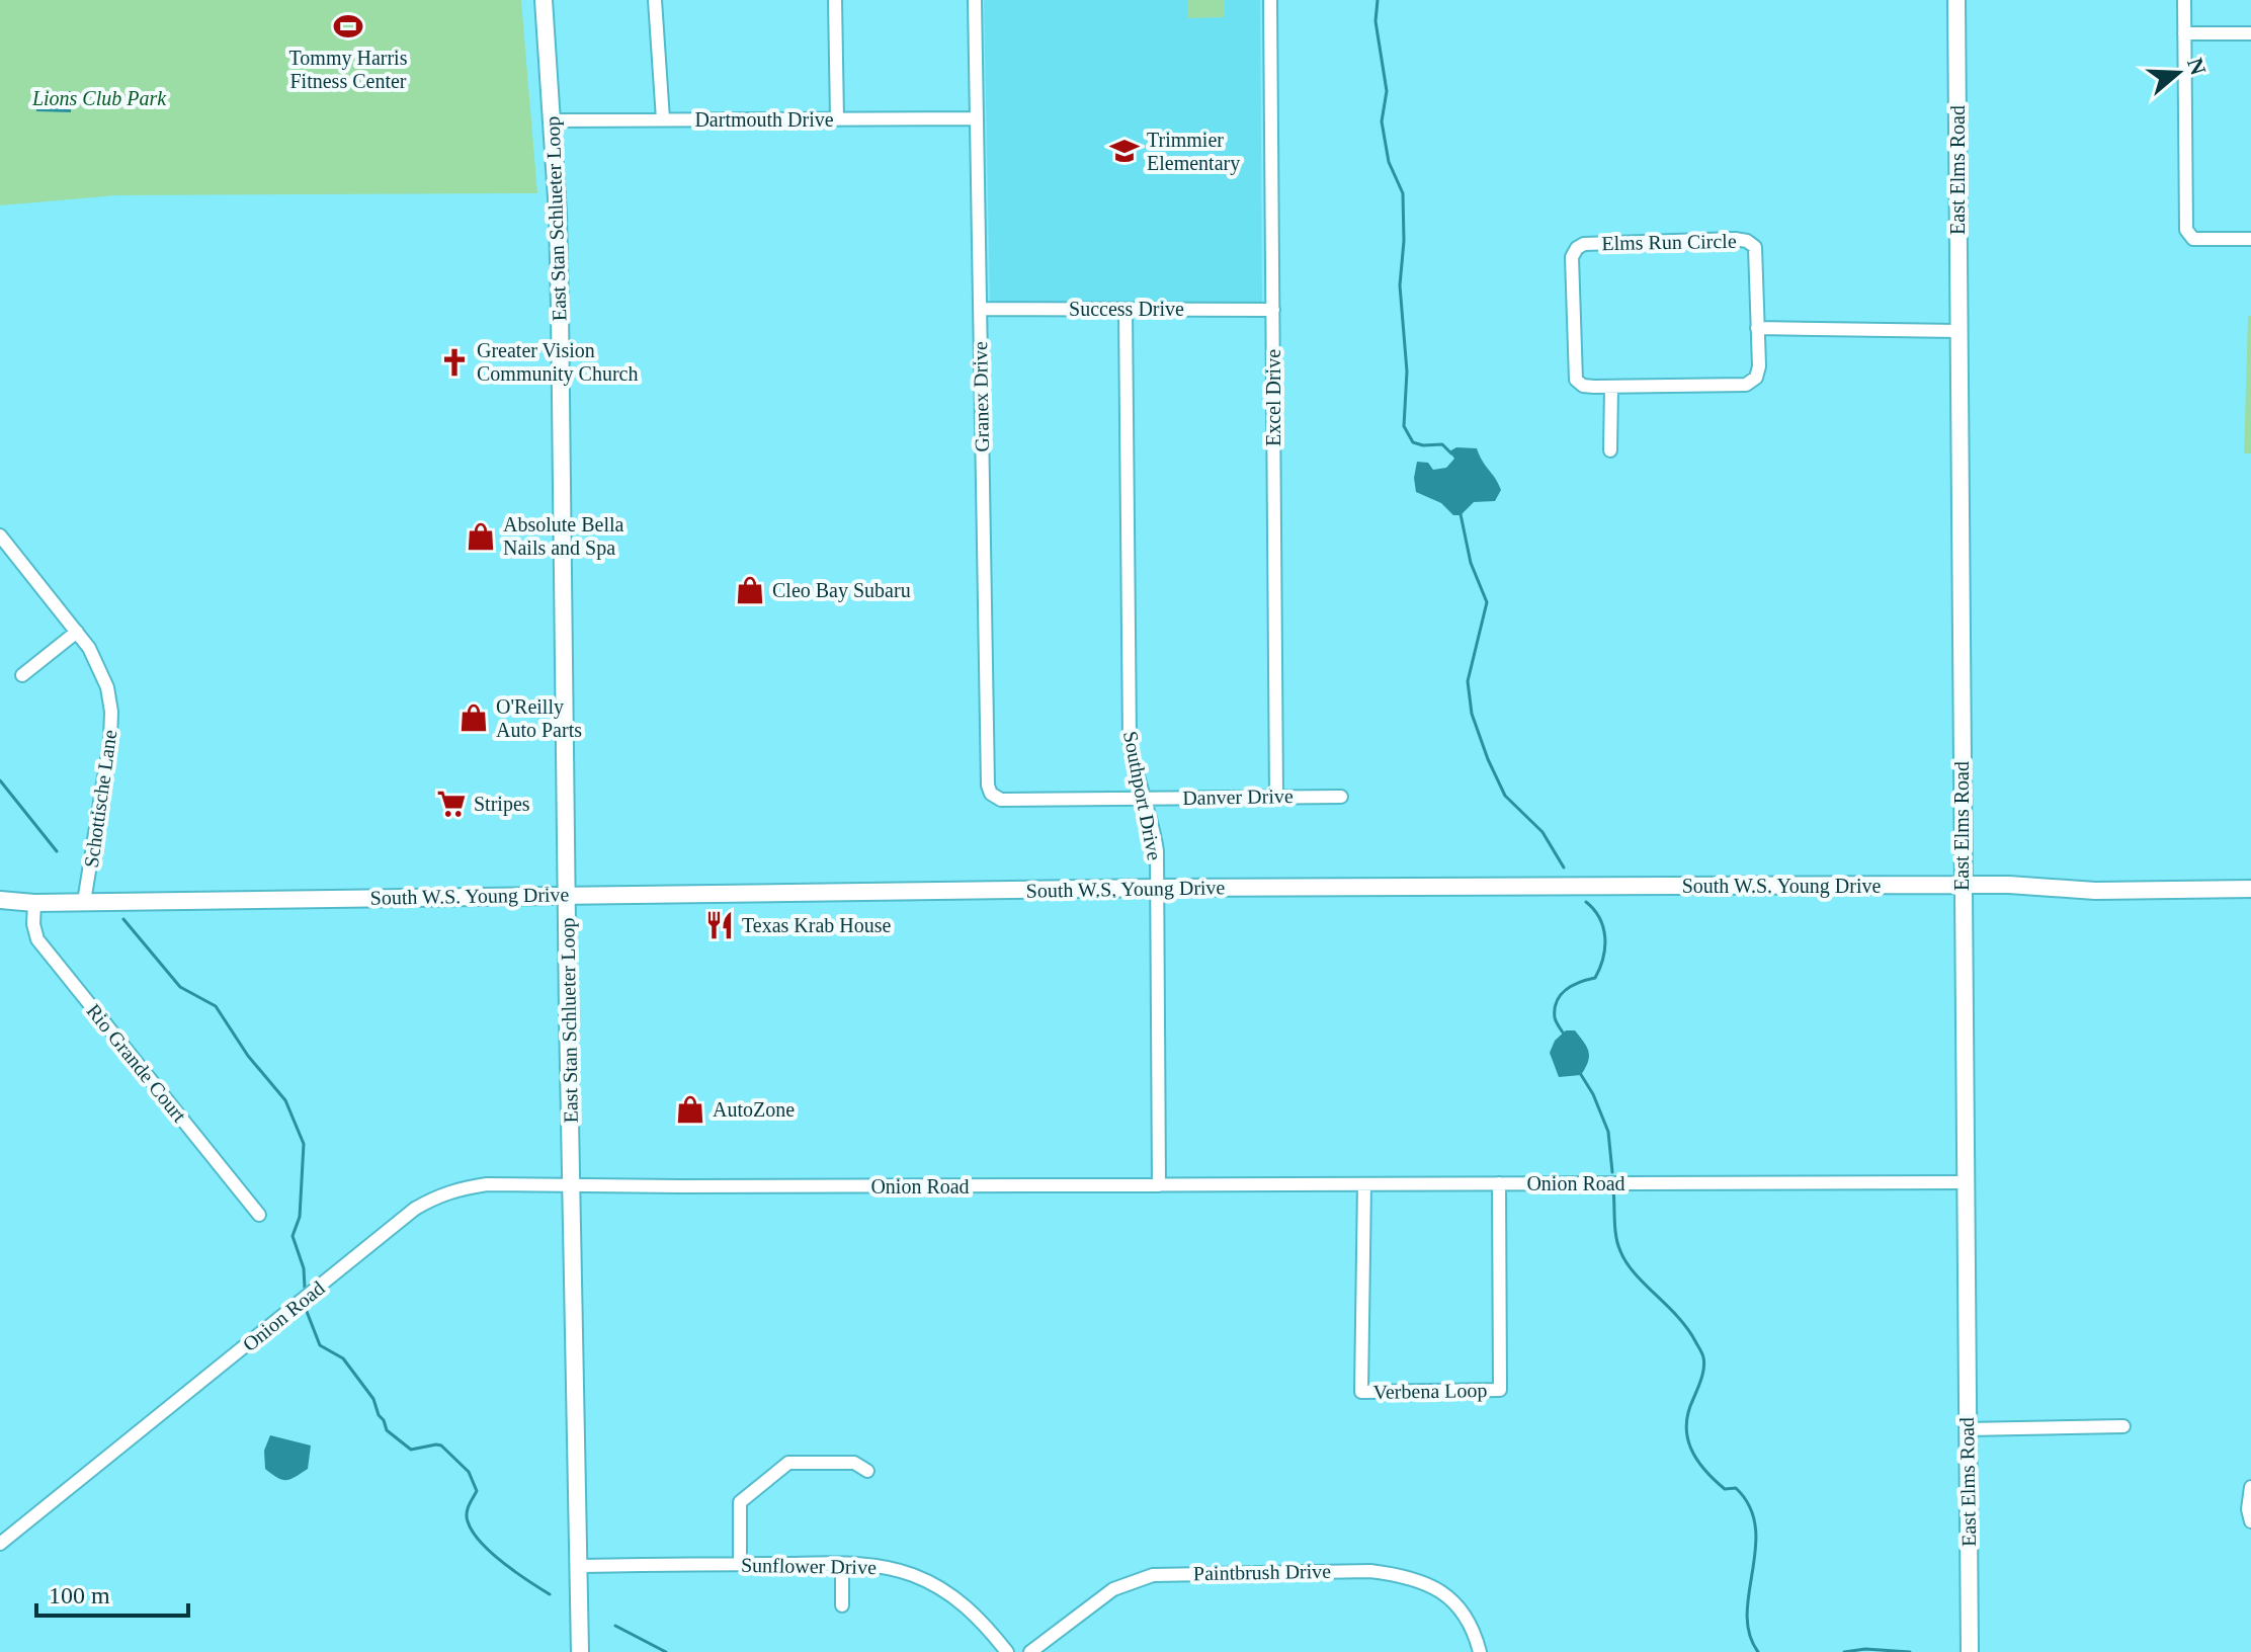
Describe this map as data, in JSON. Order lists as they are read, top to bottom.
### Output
{
  "streets": {
    "main road": ["East Elms Road", "East Stan Schlueter Loop", "South W.S. Young Drive"],
    "street": [
      "Dartmouth Drive",
      "Elms Run Circle",
      "Success Drive",
      "Granex Drive",
      "Excel Drive",
      "Southport Drive",
      "Danver Drive",
      "Schottische Lane",
      "Rio Grande Court",
      "Onion Road",
      "Verbena Loop",
      "Sunflower Drive",
      "Paintbrush Drive"
    ]
  },
  "crossings": [
    ["Dartmouth Drive", "East Stan Schlueter Loop"],
    ["Dartmouth Drive", "Granex Drive"],
    ["East Elms Road", "South W.S. Young Drive"],
    ["East Elms Road", "Onion Road"],
    ["East Stan Schlueter Loop", "South W.S. Young Drive"],
    ["East Stan Schlueter Loop", "Onion Road"],
    ["East Stan Schlueter Loop", "Sunflower Drive"],
    ["Success Drive", "Granex Drive"],
    ["Success Drive", "Excel Drive"],
    ["Success Drive", "Southport Drive"],
    ["Granex Drive", "Danver Drive"],
    ["Excel Drive", "Danver Drive"],
    ["Southport Drive", "Danver Drive"],
    ["Southport Drive", "South W.S. Young Drive"],
    ["Southport Drive", "Onion Road"],
    ["Schottische Lane", "South W.S. Young Drive"],
    ["South W.S. Young Drive", "Rio Grande Court"],
    ["Onion Road", "Verbena Loop"]
  ],
  "parks": ["Lions Club Park"],
  "places": {
    "sports": ["Tommy Harris Fitness Center"],
    "school or university": ["Trimmier Elementary"],
    "church": ["Greater Vision Community Church"],
    "shop": [
      "Absolute Bella Nails and Spa",
      "Cleo Bay Subaru",
      "O'Reilly Auto Parts",
      "AutoZone"
    ],
    "supermarket": ["Stripes"],
    "restaurant": ["Texas Krab House"]
  },
  "scale_bar": "100 m",
  "north": "right"
}
